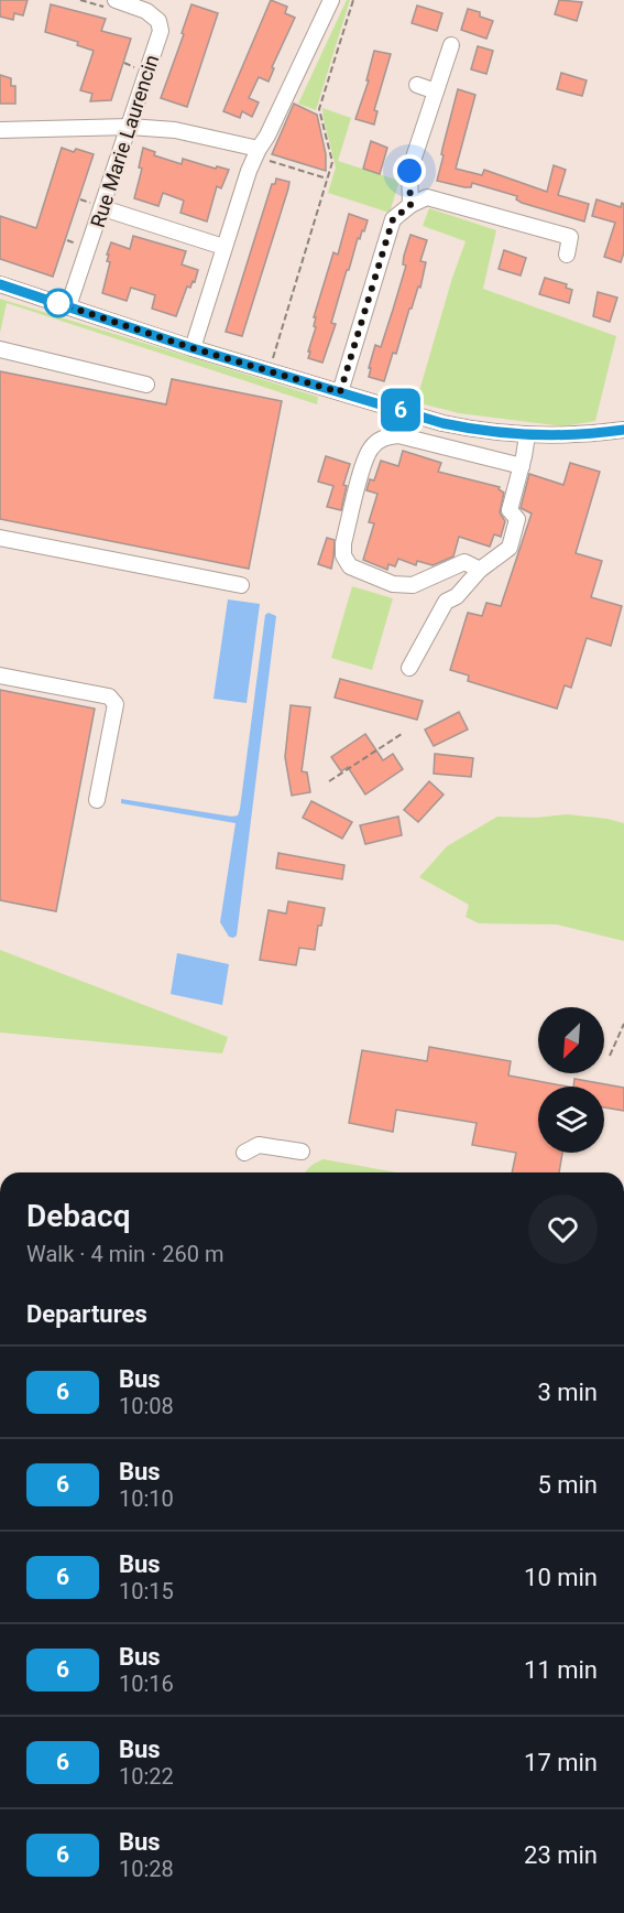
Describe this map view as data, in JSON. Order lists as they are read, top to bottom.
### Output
{
  "streets": {
    "street": ["Rue Marie Laurencin"]
  },
  "lines": ["bus line 6"],
  "north": "bottom left",
  "page": {
    "on_map": "6",
    "heading": [
      ["Debacq", "Walk · 4 min · 260 m"],
      "Departures"
    ],
    "list": [
      {
        "mark": "6",
        "name": "Bus",
        "note": "10:08",
        "value": "3 min"
      },
      {
        "mark": "6",
        "name": "Bus",
        "note": "10:10",
        "value": "5 min"
      },
      {
        "mark": "6",
        "name": "Bus",
        "note": "10:15",
        "value": "10 min"
      },
      {
        "mark": "6",
        "name": "Bus",
        "note": "10:16",
        "value": "11 min"
      },
      {
        "mark": "6",
        "name": "Bus",
        "note": "10:22",
        "value": "17 min"
      },
      {
        "mark": "6",
        "name": "Bus",
        "note": "10:28",
        "value": "23 min"
      }
    ]
  }
}
